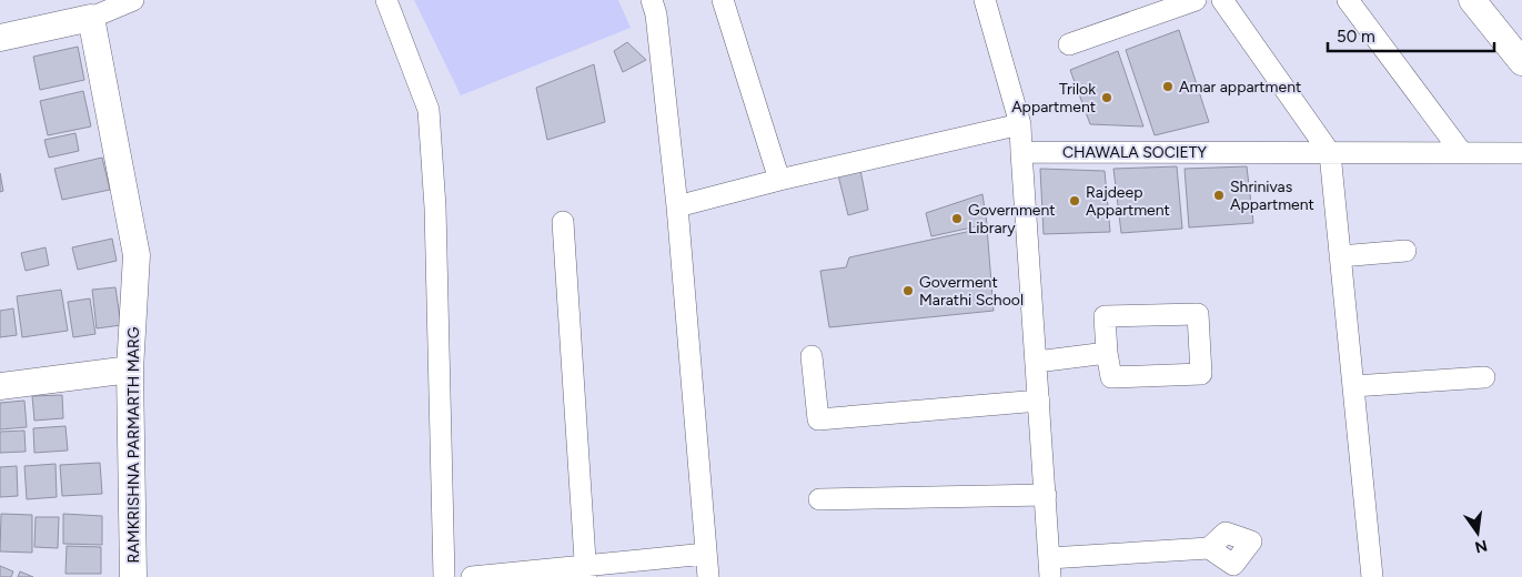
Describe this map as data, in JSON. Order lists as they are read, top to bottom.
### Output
{
  "streets": {
    "street": ["CHAWALA SOCIETY", "RAMKRISHNA PARMARTH MARG"]
  },
  "places": [
    "Amar appartment",
    "Trilok Appartment",
    "Shrinivas Appartment",
    "Rajdeep Appartment",
    "Government Library",
    "Goverment Marathi School"
  ],
  "scale_bar": "50 m",
  "north": "bottom"
}
